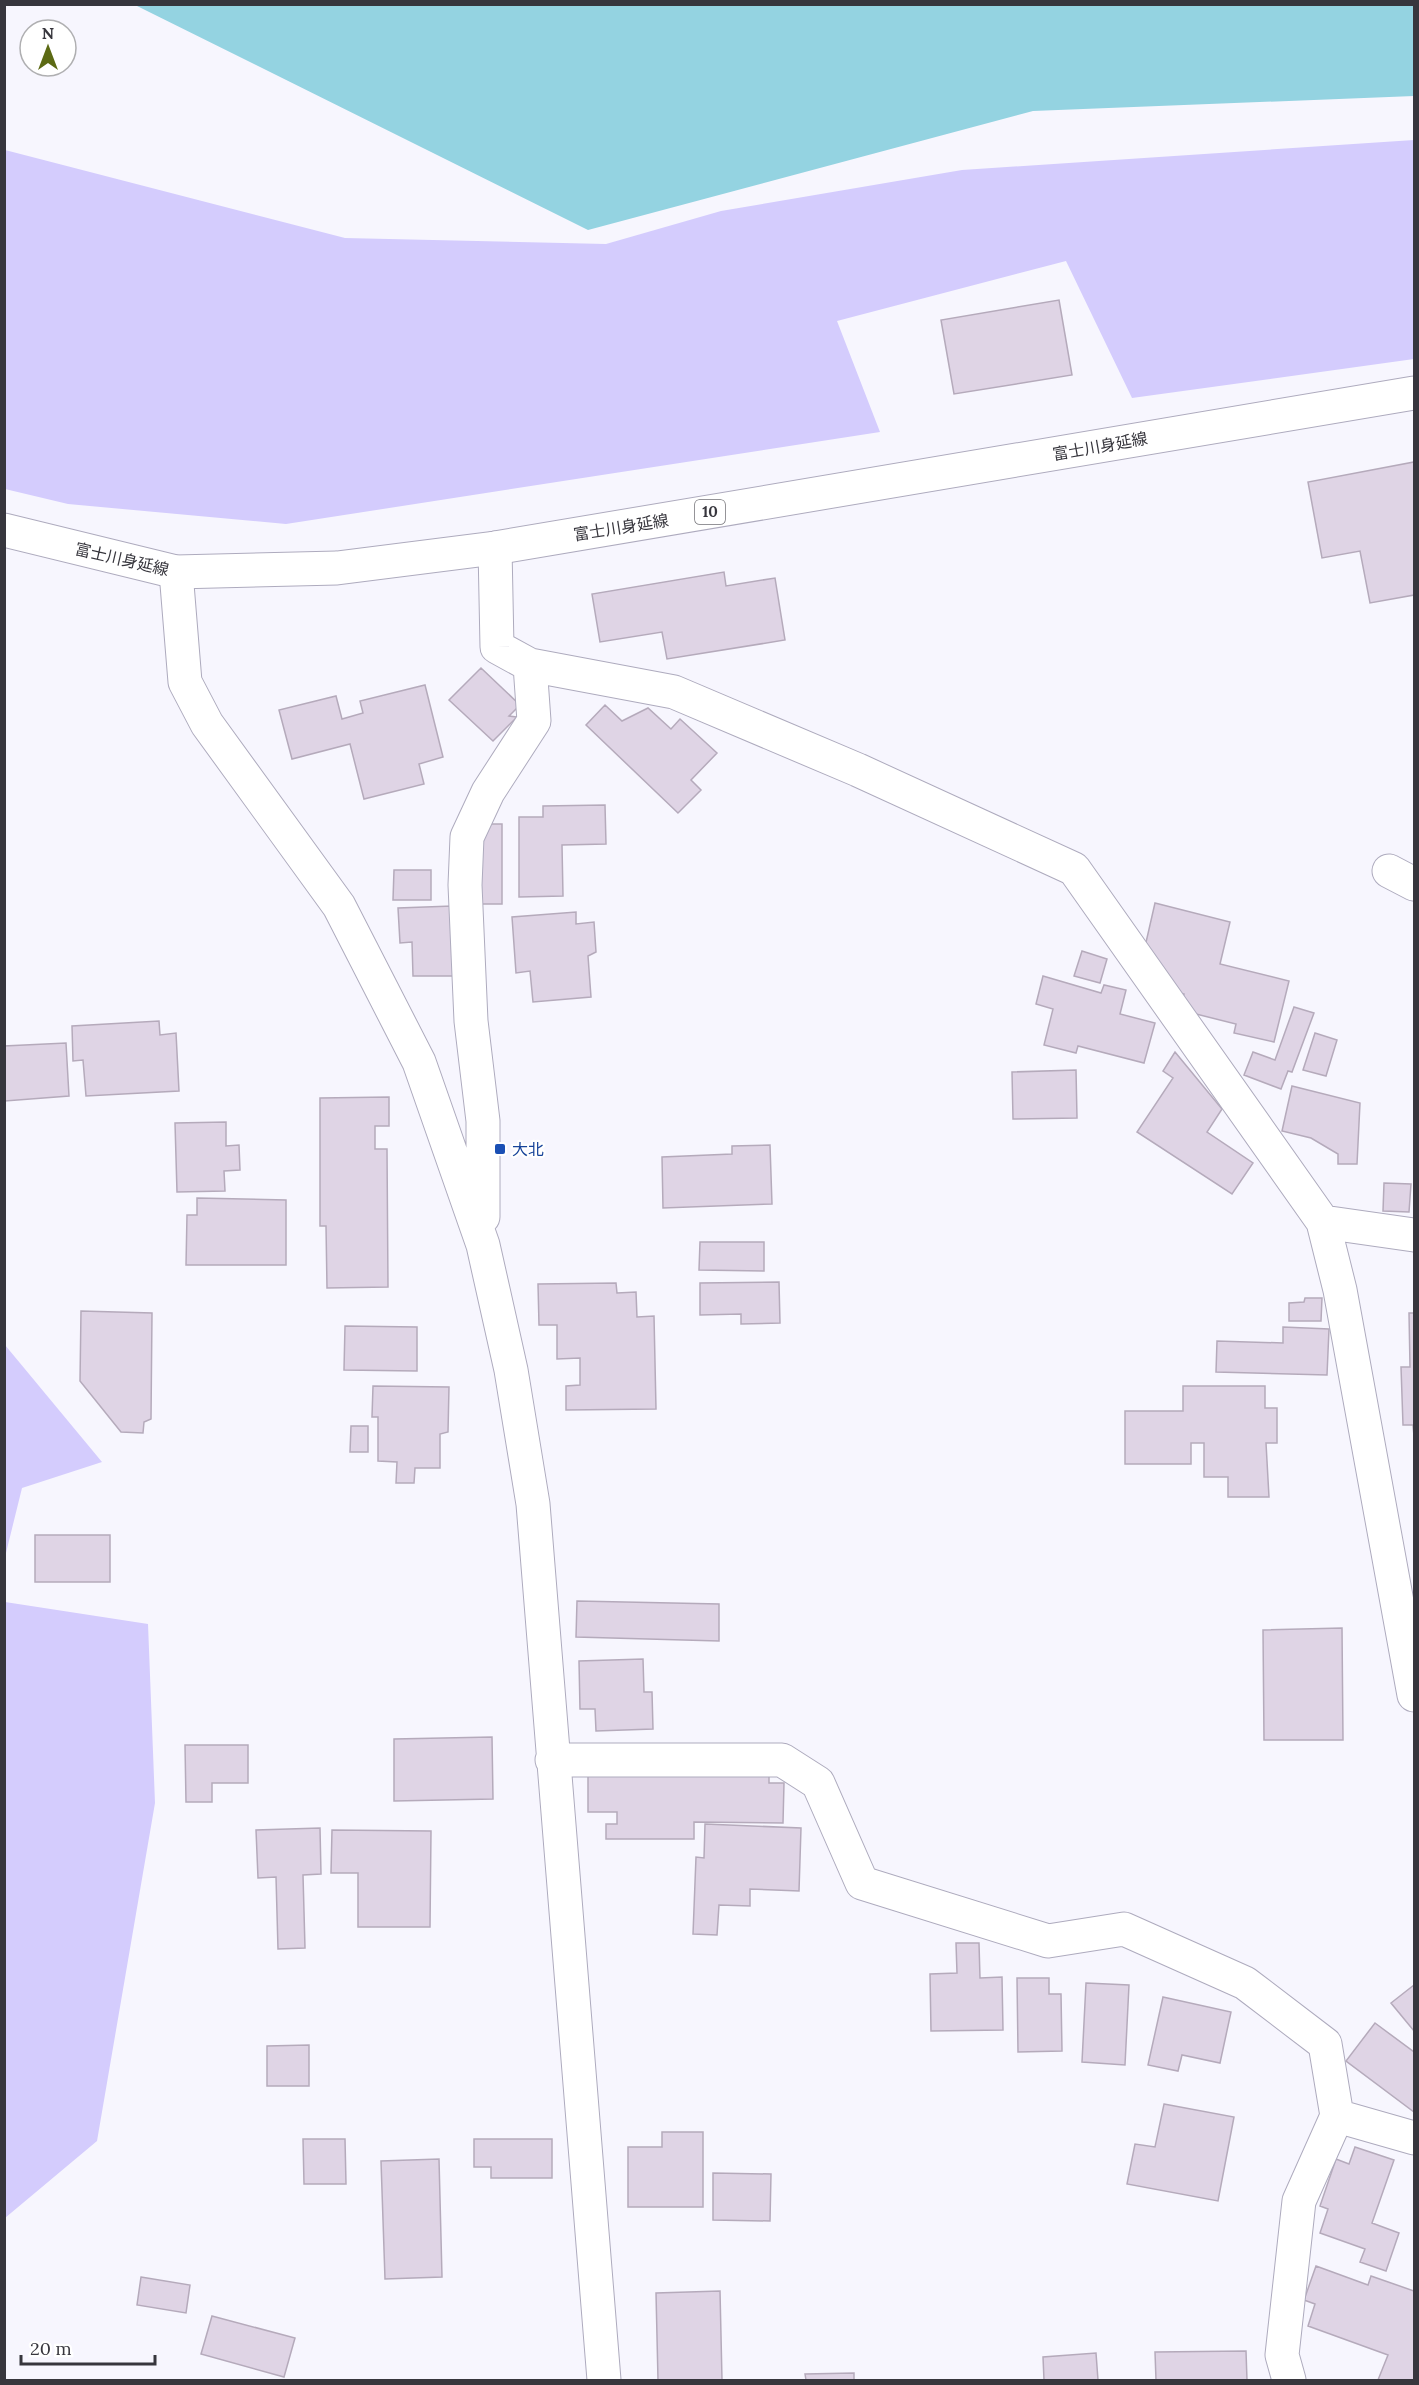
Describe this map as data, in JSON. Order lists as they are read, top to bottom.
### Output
{
  "streets": {
    "street": ["富士川身延線", "10"]
  },
  "places": {
    "transit": ["大北"]
  },
  "scale_bar": "20 m",
  "north": "top"
}
